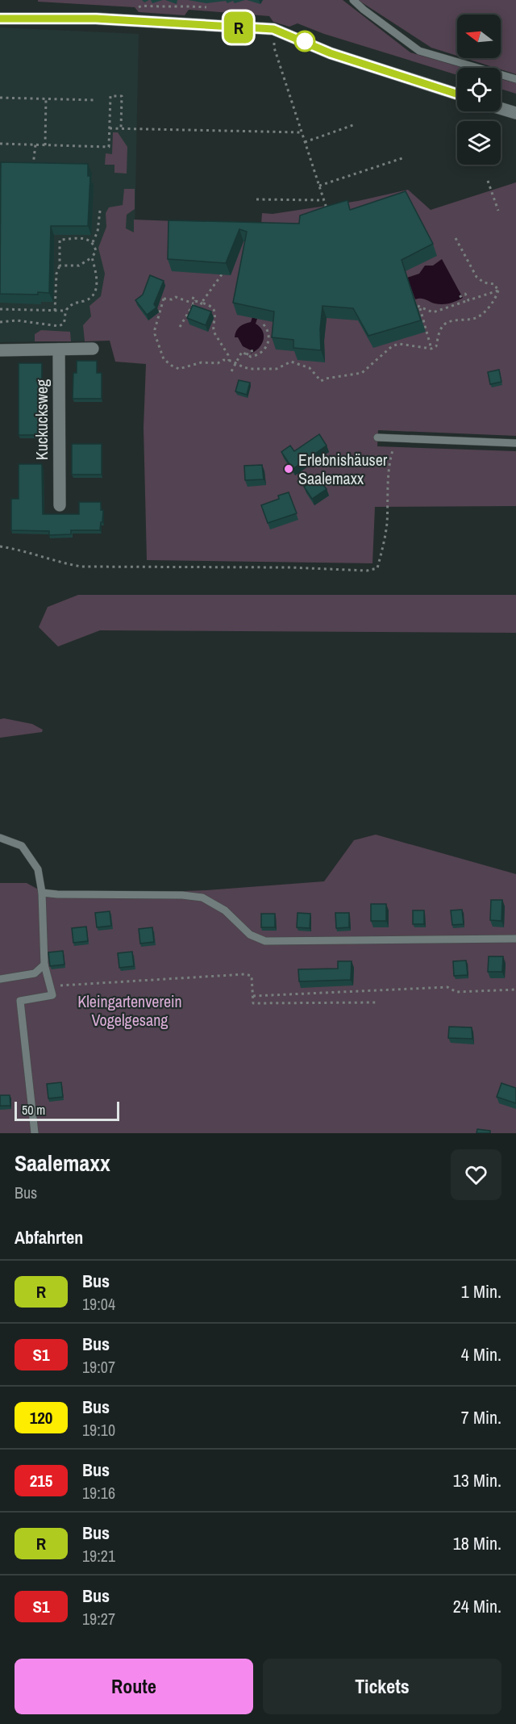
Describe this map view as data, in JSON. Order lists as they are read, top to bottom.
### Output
{
  "streets": {
    "street": ["Kuckucksweg"]
  },
  "parks": ["Kleingartenverein Vogelgesang"],
  "places": ["Erlebnishäuser Saalemaxx"],
  "lines": ["bus line R"],
  "scale_bar": "50 m",
  "north": "left",
  "page": {
    "on_map": "R",
    "scale": "50 m",
    "heading": [
      ["Saalemaxx", "Bus"],
      "Abfahrten"
    ],
    "list": [
      {
        "mark": "R",
        "name": "Bus",
        "note": "19:04",
        "value": "1 Min."
      },
      {
        "mark": "S1",
        "name": "Bus",
        "note": "19:07",
        "value": "4 Min."
      },
      {
        "mark": "120",
        "name": "Bus",
        "note": "19:10",
        "value": "7 Min."
      },
      {
        "mark": "215",
        "name": "Bus",
        "note": "19:16",
        "value": "13 Min."
      },
      {
        "mark": "R",
        "name": "Bus",
        "note": "19:21",
        "value": "18 Min."
      },
      {
        "mark": "S1",
        "name": "Bus",
        "note": "19:27",
        "value": "24 Min."
      }
    ],
    "buttons": ["Route", "Tickets"]
  }
}
